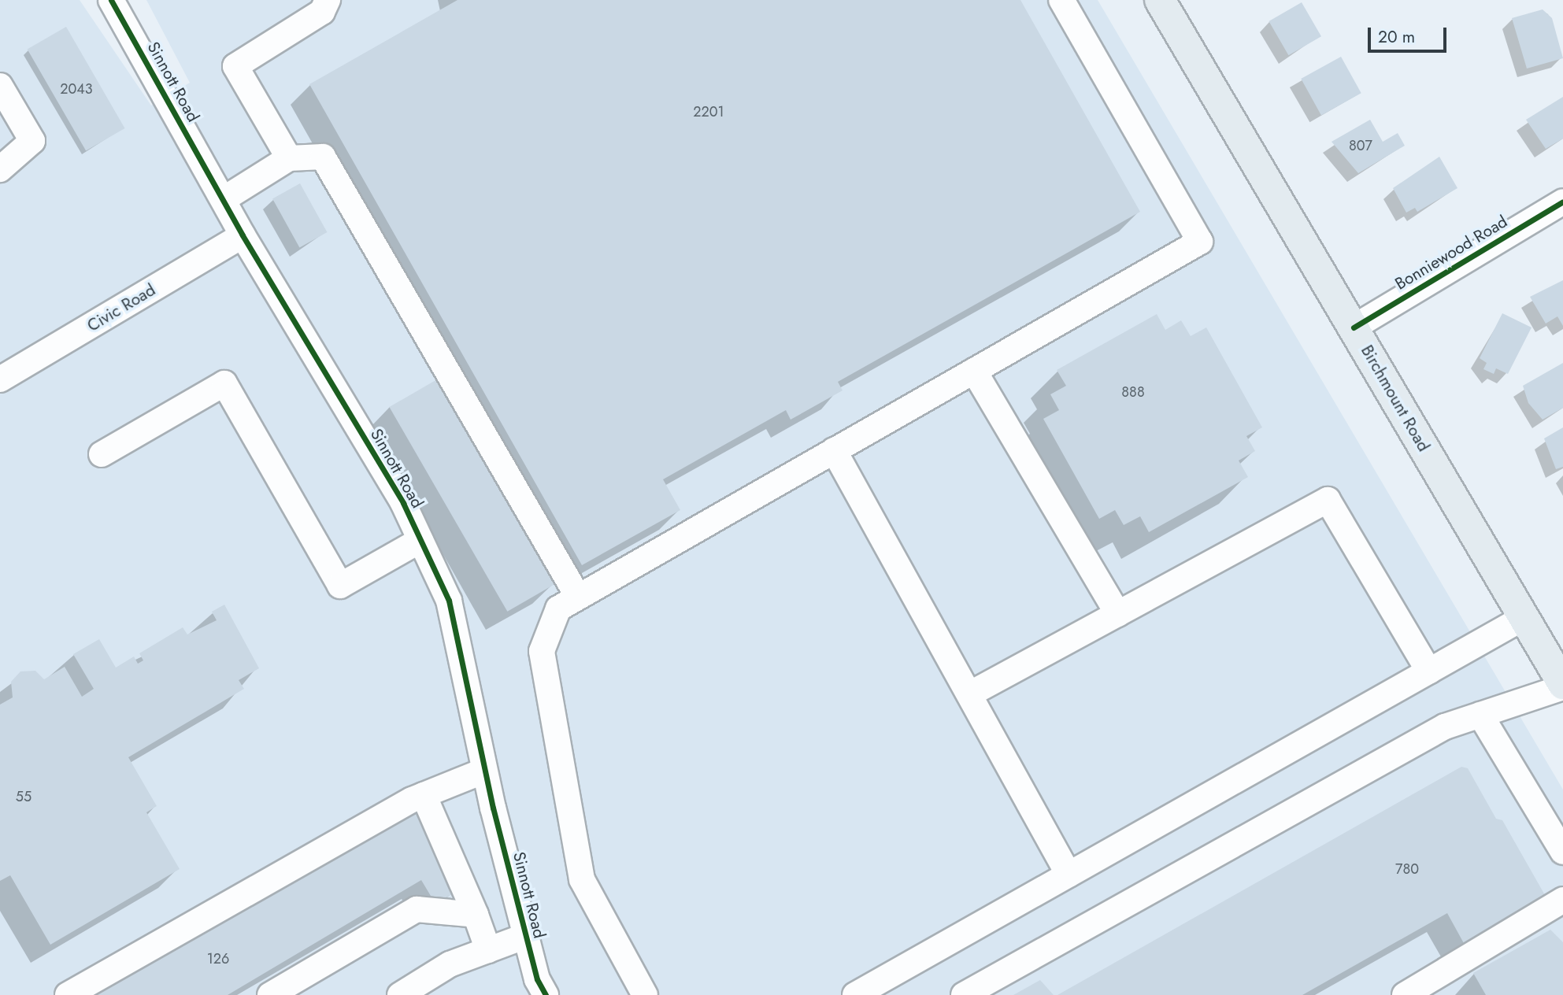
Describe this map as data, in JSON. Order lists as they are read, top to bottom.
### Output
{
  "streets": {
    "main road": ["Birchmount Road"],
    "street": ["Sinnott Road", "Bonniewood Road", "Civic Road"]
  },
  "crossings": [
    ["Sinnott Road", "Civic Road"],
    ["Bonniewood Road", "Birchmount Road"]
  ],
  "house_numbers": [
    "2043",
    "2201",
    "807",
    "888",
    "55",
    "780",
    "126"
  ],
  "scale_bar": "20 m"
}
